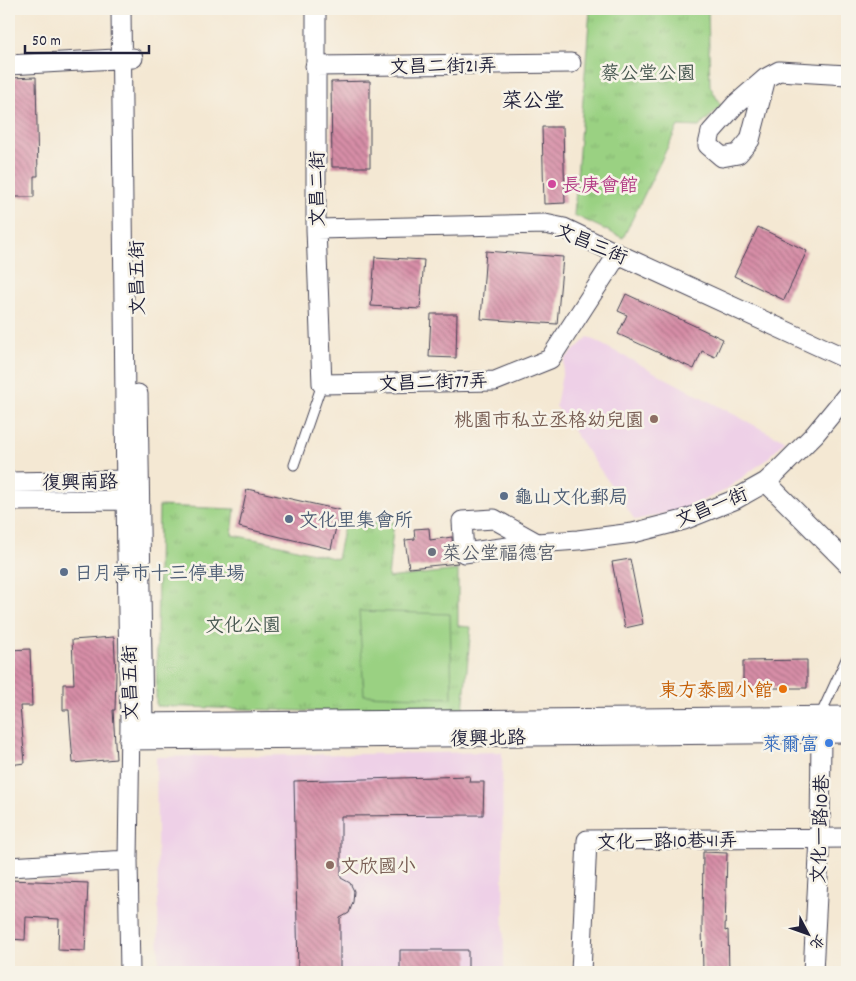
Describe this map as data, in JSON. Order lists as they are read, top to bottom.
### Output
{
  "streets": {
    "street": [
      "文昌二街21弄",
      "文昌二街",
      "文昌三街",
      "文昌五街",
      "文昌二街77弄",
      "復興南路",
      "文昌一街",
      "復興北路",
      "文化一路10巷",
      "文化一路10巷41弄"
    ]
  },
  "crossings": [
    ["文昌二街21弄", "文昌二街"],
    ["文昌二街", "文昌三街"],
    ["文昌二街", "文昌二街77弄"],
    ["文昌三街", "文昌二街77弄"],
    ["文昌五街", "復興南路"],
    ["文昌五街", "復興北路"],
    ["復興北路", "文化一路10巷"],
    ["文化一路10巷", "文化一路10巷41弄"]
  ],
  "districts": ["菜公堂"],
  "parks": ["蔡公堂公園", "文化公園"],
  "places": [
    "長庚會館",
    "桃園市私立丞格幼兒園",
    "龜山文化郵局",
    "文化里集會所",
    "菜公堂福德宮",
    "日月亭市十三停車場",
    "東方泰國小館",
    "萊爾富",
    "文欣國小"
  ],
  "scale_bar": "50 m",
  "north": "bottom right"
}
